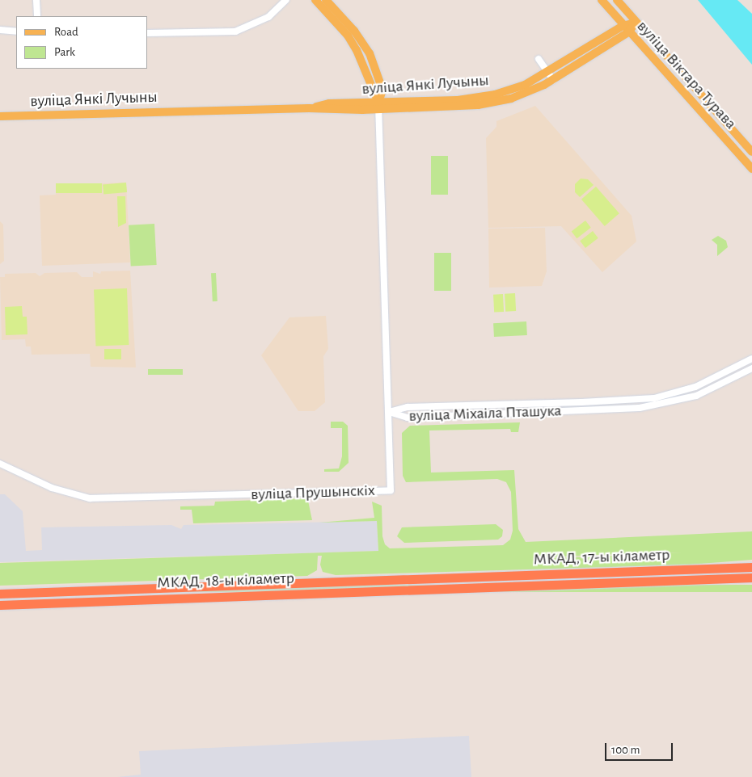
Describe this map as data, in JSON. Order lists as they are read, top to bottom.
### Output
{
  "streets": {
    "highway": ["МКАД, 17-ы кіламетр", "МКАД, 18-ы кіламетр"],
    "main road": ["вуліца Віктара Турава", "вуліца Янкі Лучыны"],
    "street": ["вуліца Міхаіла Пташука", "вуліца Прушынскіх"]
  },
  "crossings": [
    ["вуліца Віктара Турава", "вуліца Янкі Лучыны"],
    ["вуліца Янкі Лучыны", "вуліца Прушынскіх"],
    ["вуліца Міхаіла Пташука", "вуліца Прушынскіх"],
    ["МКАД, 17-ы кіламетр", "МКАД, 18-ы кіламетр"]
  ],
  "legend": ["Road", "Park"],
  "scale_bar": "100 m"
}
